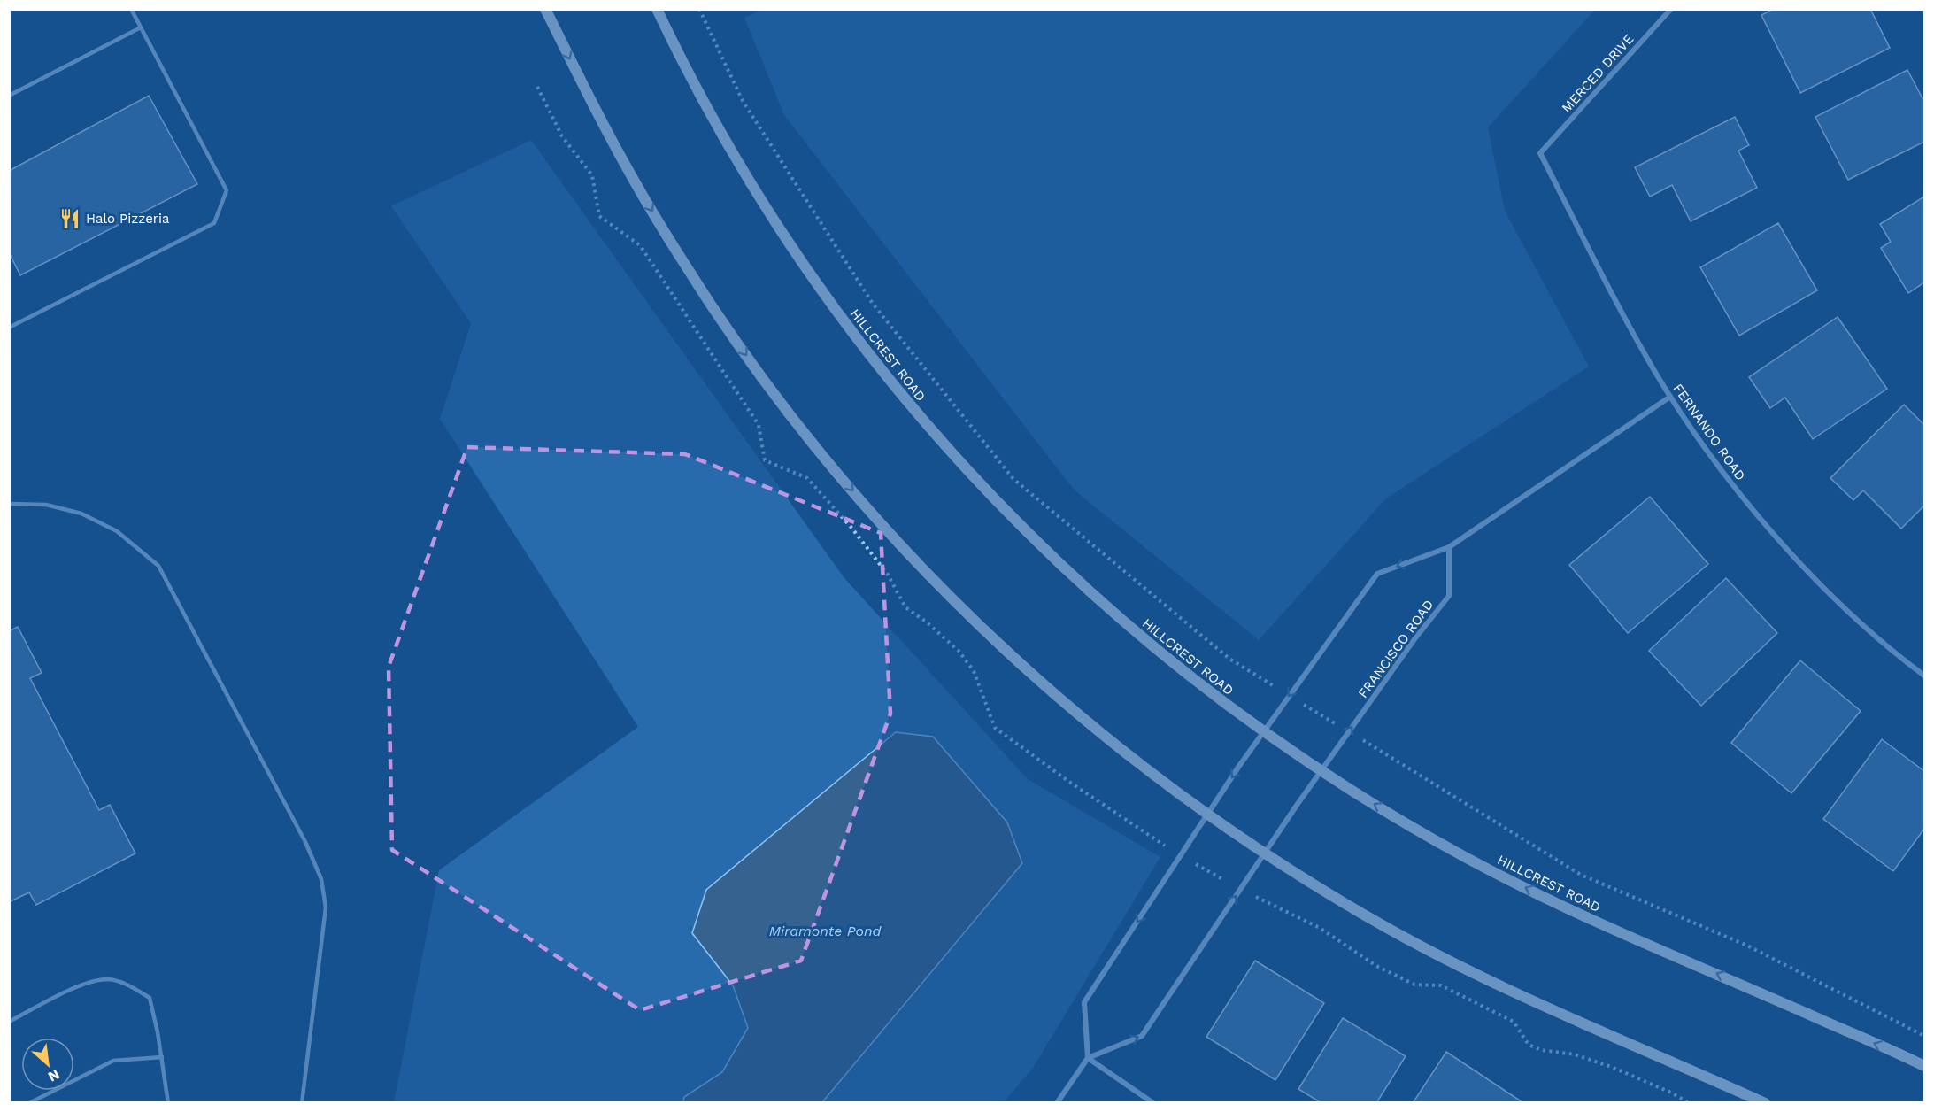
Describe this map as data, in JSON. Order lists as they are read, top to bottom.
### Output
{
  "streets": {
    "street": [
      "MERCED DRIVE",
      "HILLCREST ROAD",
      "FERNANDO ROAD",
      "FRANCISCO ROAD"
    ]
  },
  "crossings": [
    ["MERCED DRIVE", "FERNANDO ROAD"],
    ["HILLCREST ROAD", "FRANCISCO ROAD"]
  ],
  "one_way": ["HILLCREST ROAD", "FRANCISCO ROAD"],
  "water": ["Miramonte Pond"],
  "places": {
    "restaurant": ["Halo Pizzeria"]
  },
  "north": "bottom right"
}
